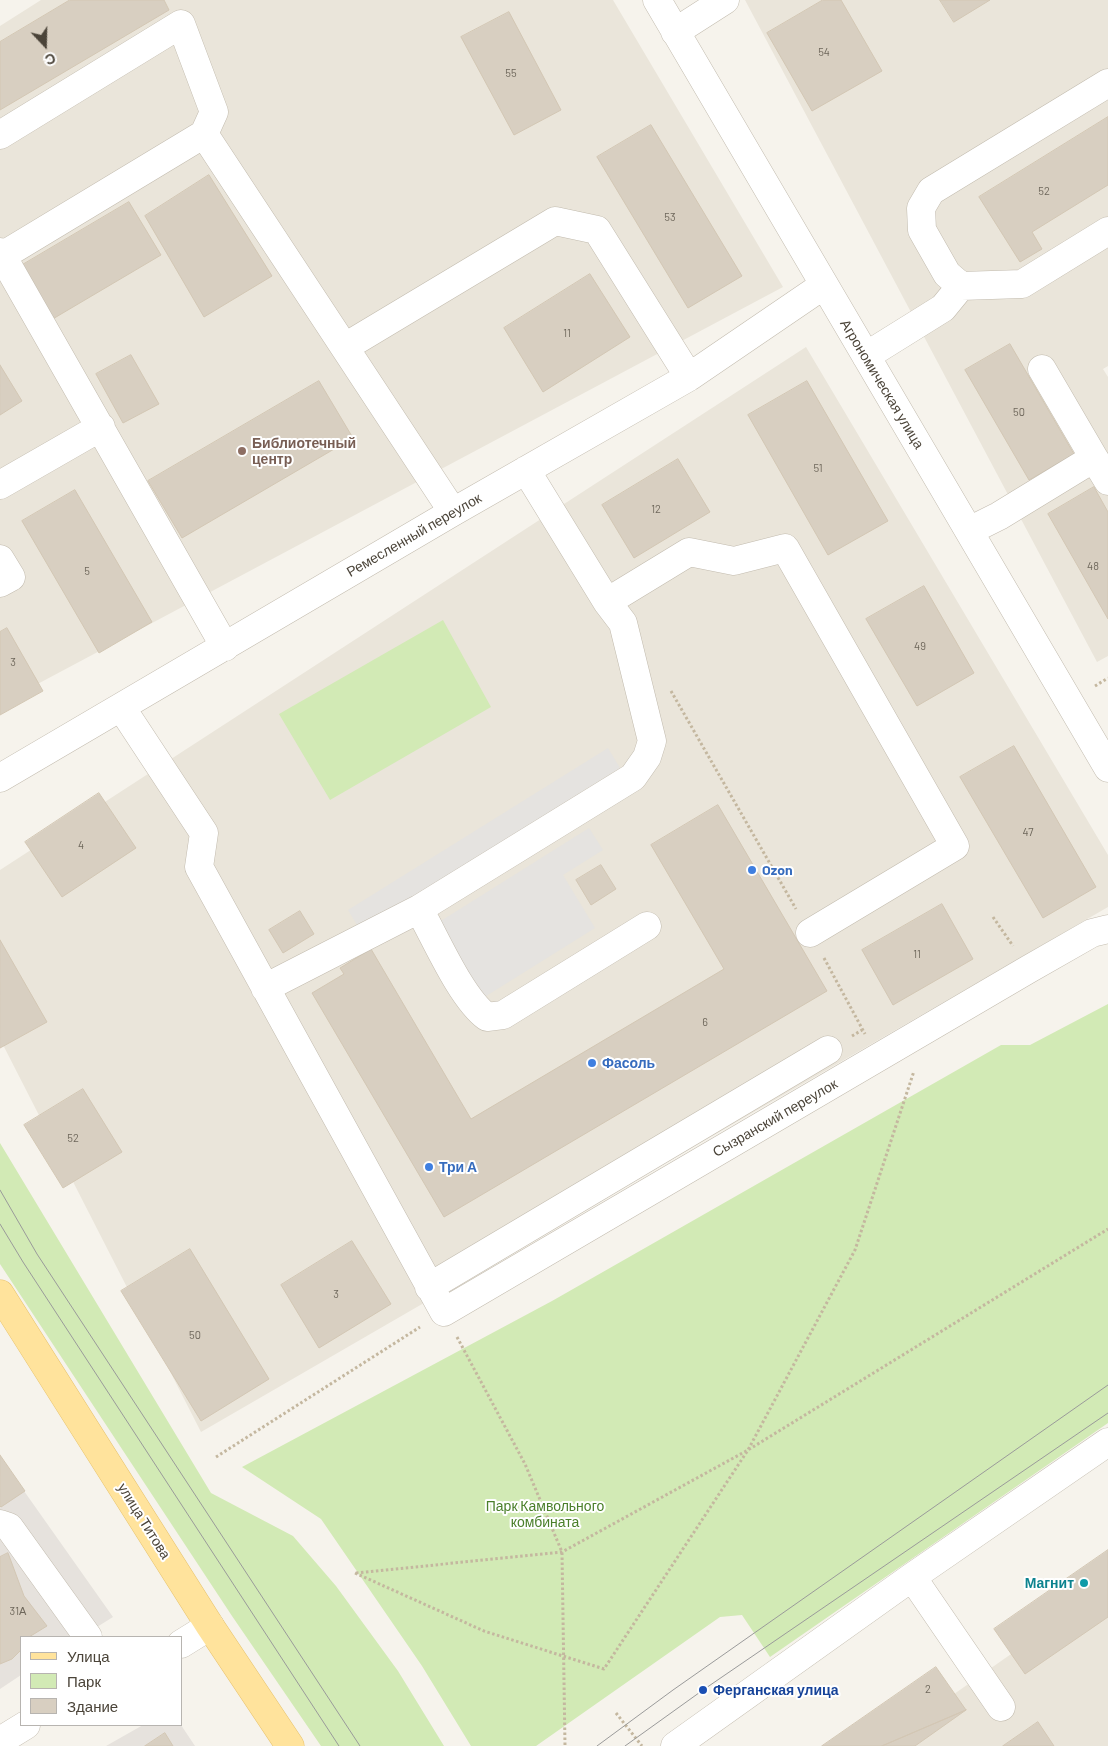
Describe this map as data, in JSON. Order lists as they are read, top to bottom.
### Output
{
  "streets": {
    "main road": ["улица Титова"],
    "street": ["Агрономическая улица", "Ремесленный переулок", "Сызранский переулок"]
  },
  "crossings": [
    ["Агрономическая улица", "Ремесленный переулок"]
  ],
  "parks": ["Парк Камвольного комбината"],
  "places": [
    "Библиотечный центр",
    "Ozon",
    "Фасоль",
    "Три А",
    "Магнит",
    "Ферганская улица"
  ],
  "house_numbers": [
    "54",
    "55",
    "52",
    "53",
    "11",
    "50",
    "51",
    "12",
    "48",
    "5",
    "49",
    "3",
    "47",
    "4",
    "11",
    "6",
    "52",
    "3",
    "50",
    "31А",
    "2"
  ],
  "legend": ["Улица", "Парк", "Здание"],
  "north": "bottom"
}
